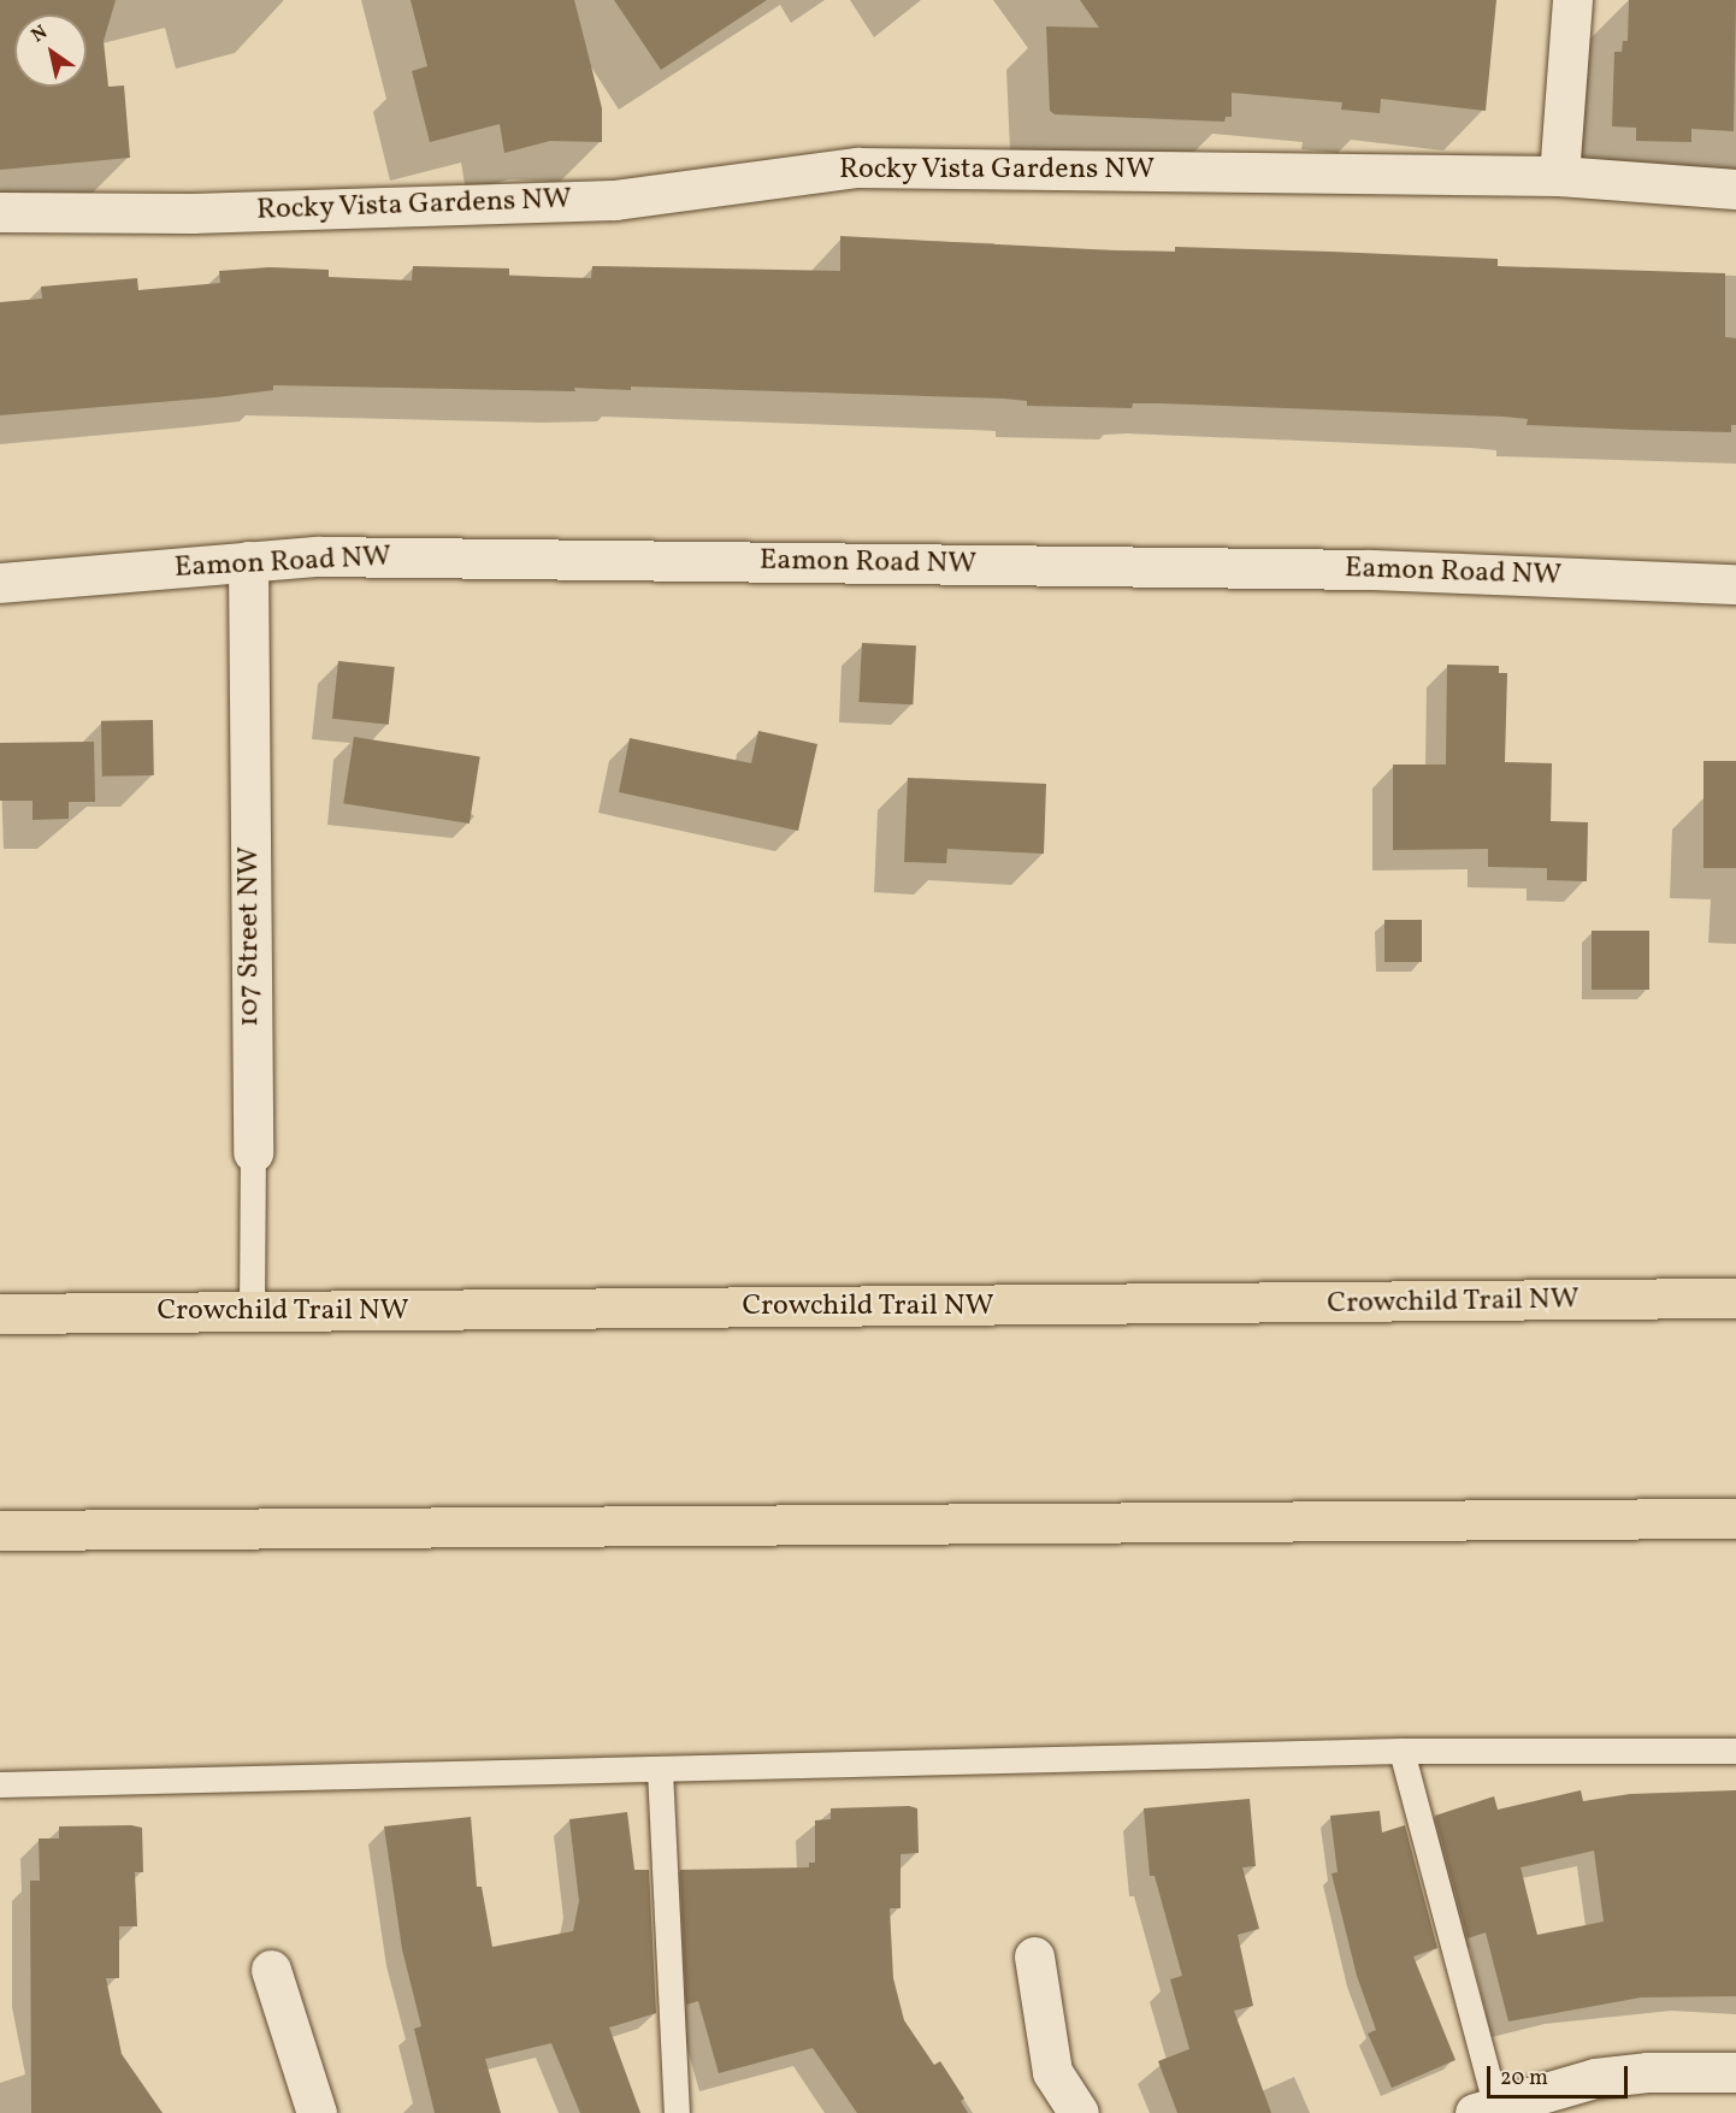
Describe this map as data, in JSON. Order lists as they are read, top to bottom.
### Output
{
  "streets": {
    "highway": ["Crowchild Trail NW"],
    "street": ["Rocky Vista Gardens NW", "Eamon Road NW", "107 Street NW"]
  },
  "crossings": [
    ["Eamon Road NW", "107 Street NW"],
    ["107 Street NW", "Crowchild Trail NW"]
  ],
  "scale_bar": "20 m",
  "north": "top left"
}
